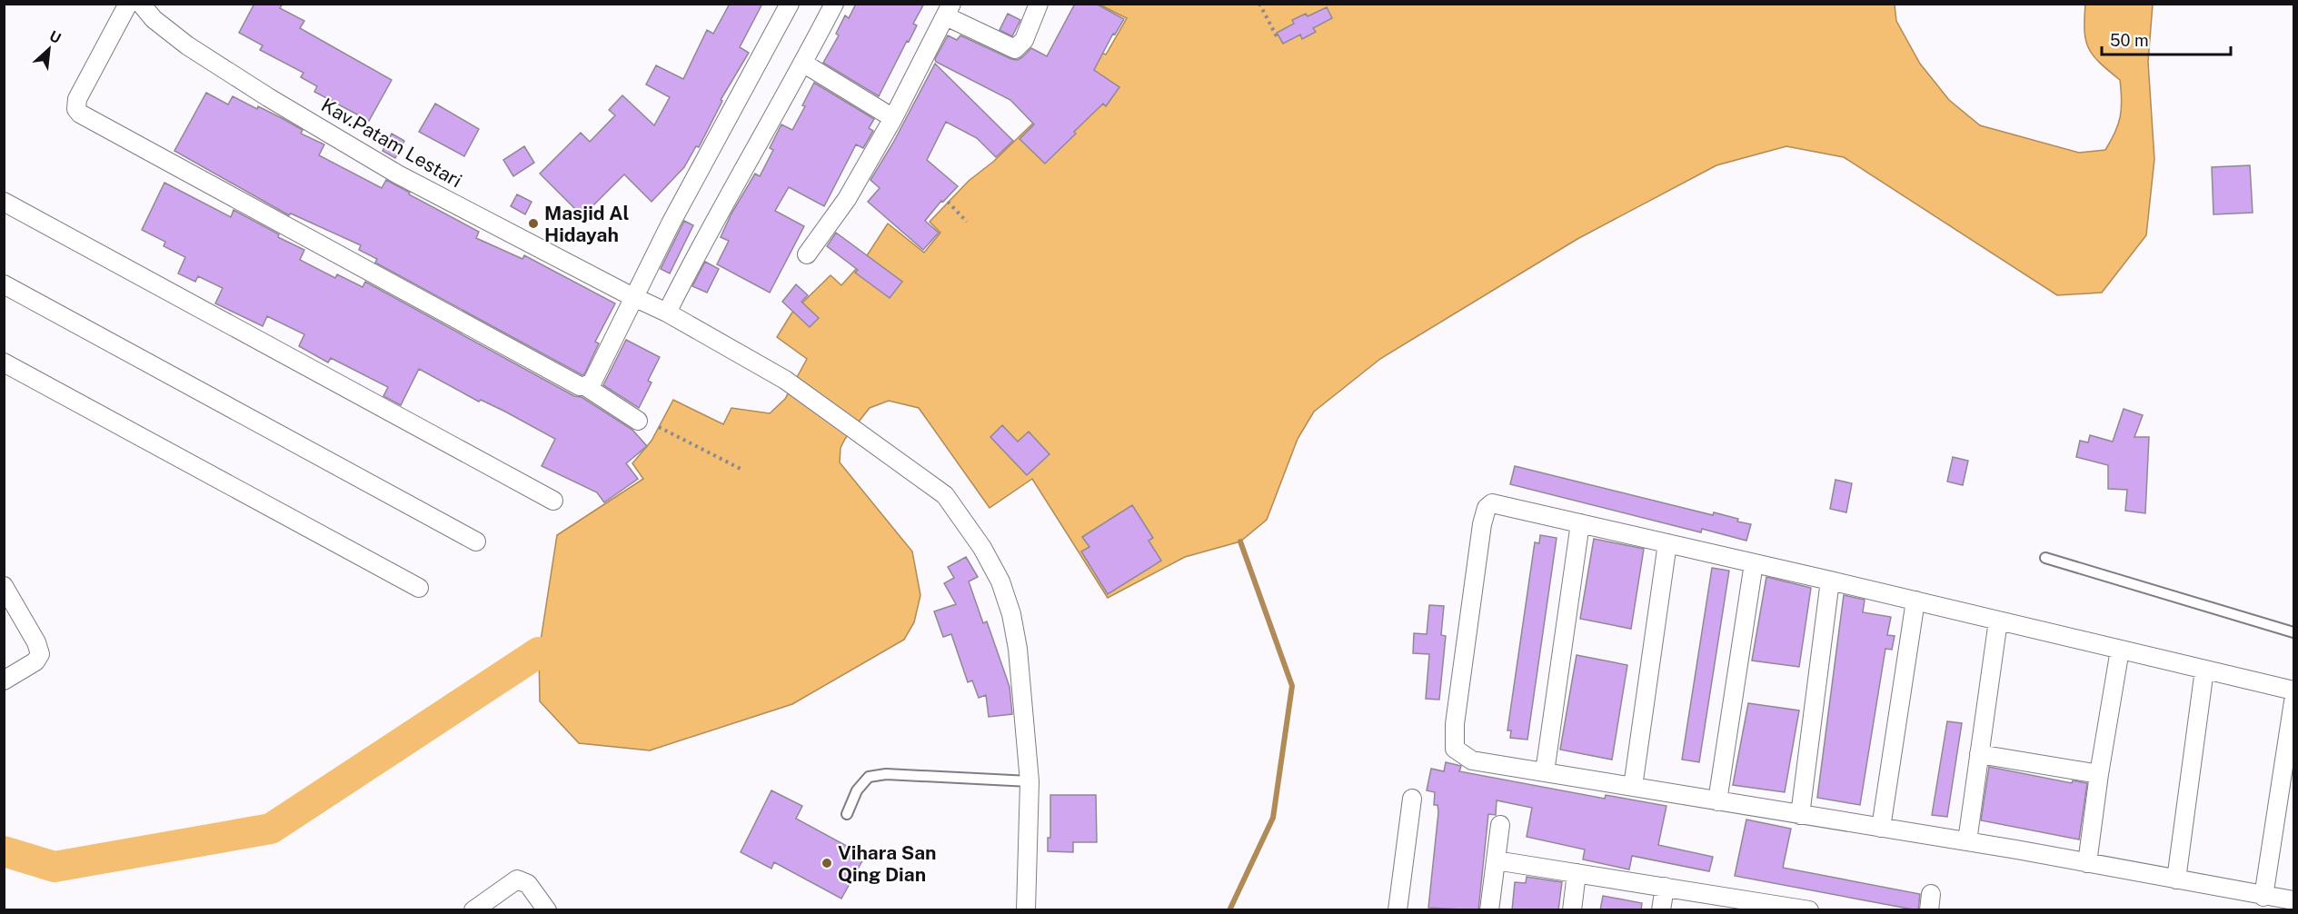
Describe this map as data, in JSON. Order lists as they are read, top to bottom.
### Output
{
  "streets": {
    "street": ["Kav.Patam Lestari"]
  },
  "places": ["Masjid Al Hidayah", "Vihara San Qing Dian"],
  "scale_bar": "50 m",
  "north": "top right"
}
